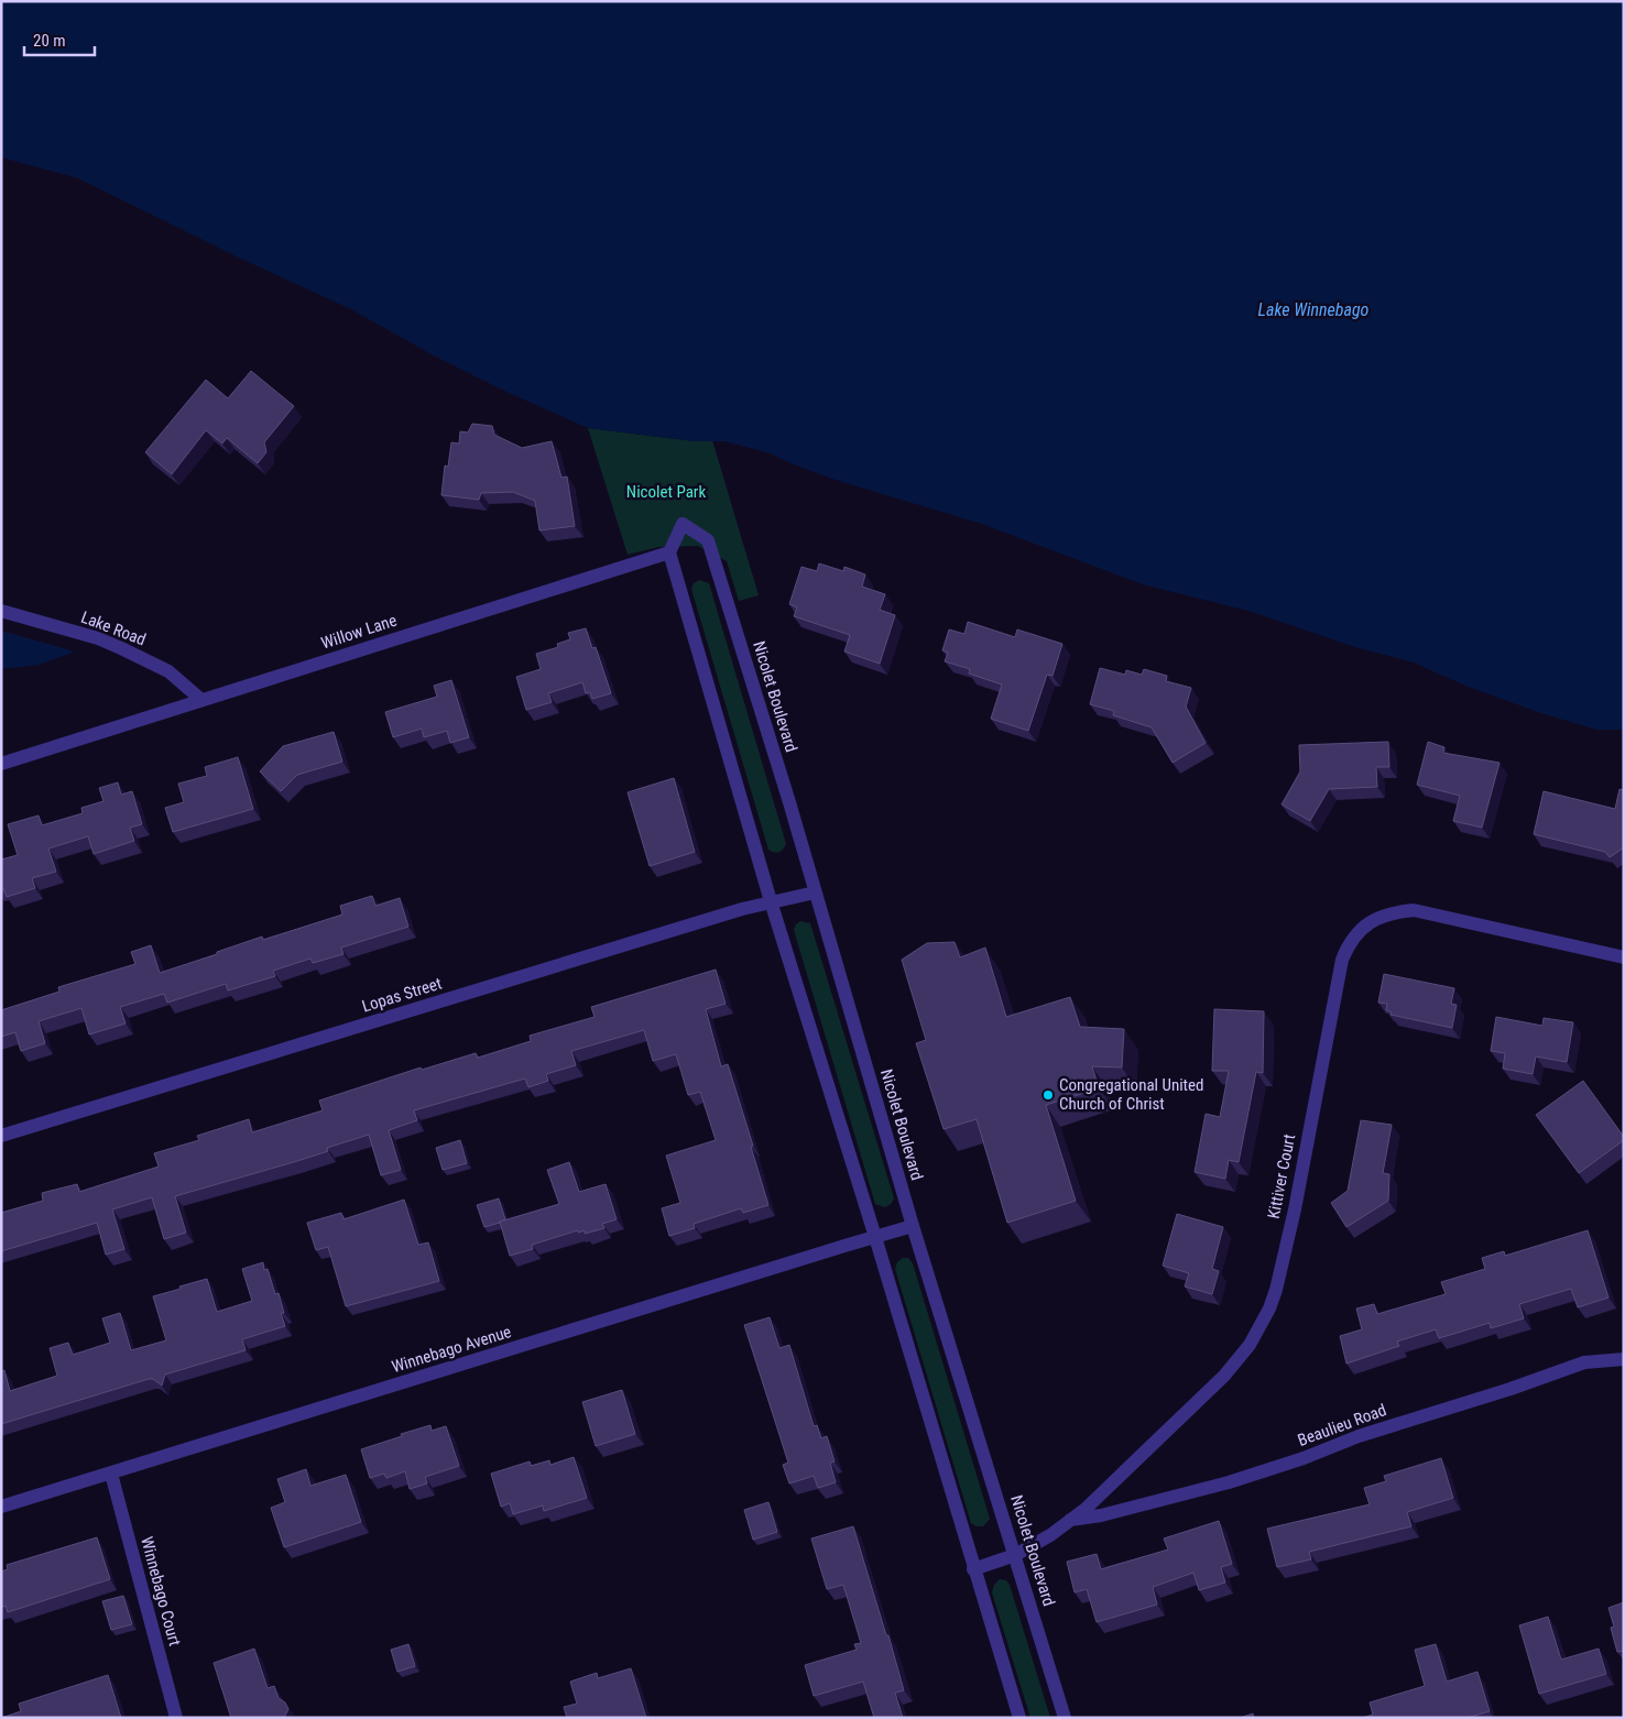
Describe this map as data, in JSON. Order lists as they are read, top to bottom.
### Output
{
  "streets": {
    "street": [
      "Lake Road",
      "Willow Lane",
      "Nicolet Boulevard",
      "Lopas Street",
      "Kittiver Court",
      "Winnebago Avenue",
      "Beaulieu Road",
      "Winnebago Court"
    ]
  },
  "crossings": [
    ["Lake Road", "Willow Lane"],
    ["Willow Lane", "Nicolet Boulevard"],
    ["Nicolet Boulevard", "Lopas Street"],
    ["Nicolet Boulevard", "Kittiver Court"],
    ["Nicolet Boulevard", "Winnebago Avenue"],
    ["Kittiver Court", "Beaulieu Road"],
    ["Winnebago Avenue", "Winnebago Court"]
  ],
  "water": ["Lake Winnebago"],
  "parks": ["Nicolet Park"],
  "places": ["Congregational United Church of Christ"],
  "scale_bar": "20 m"
}
